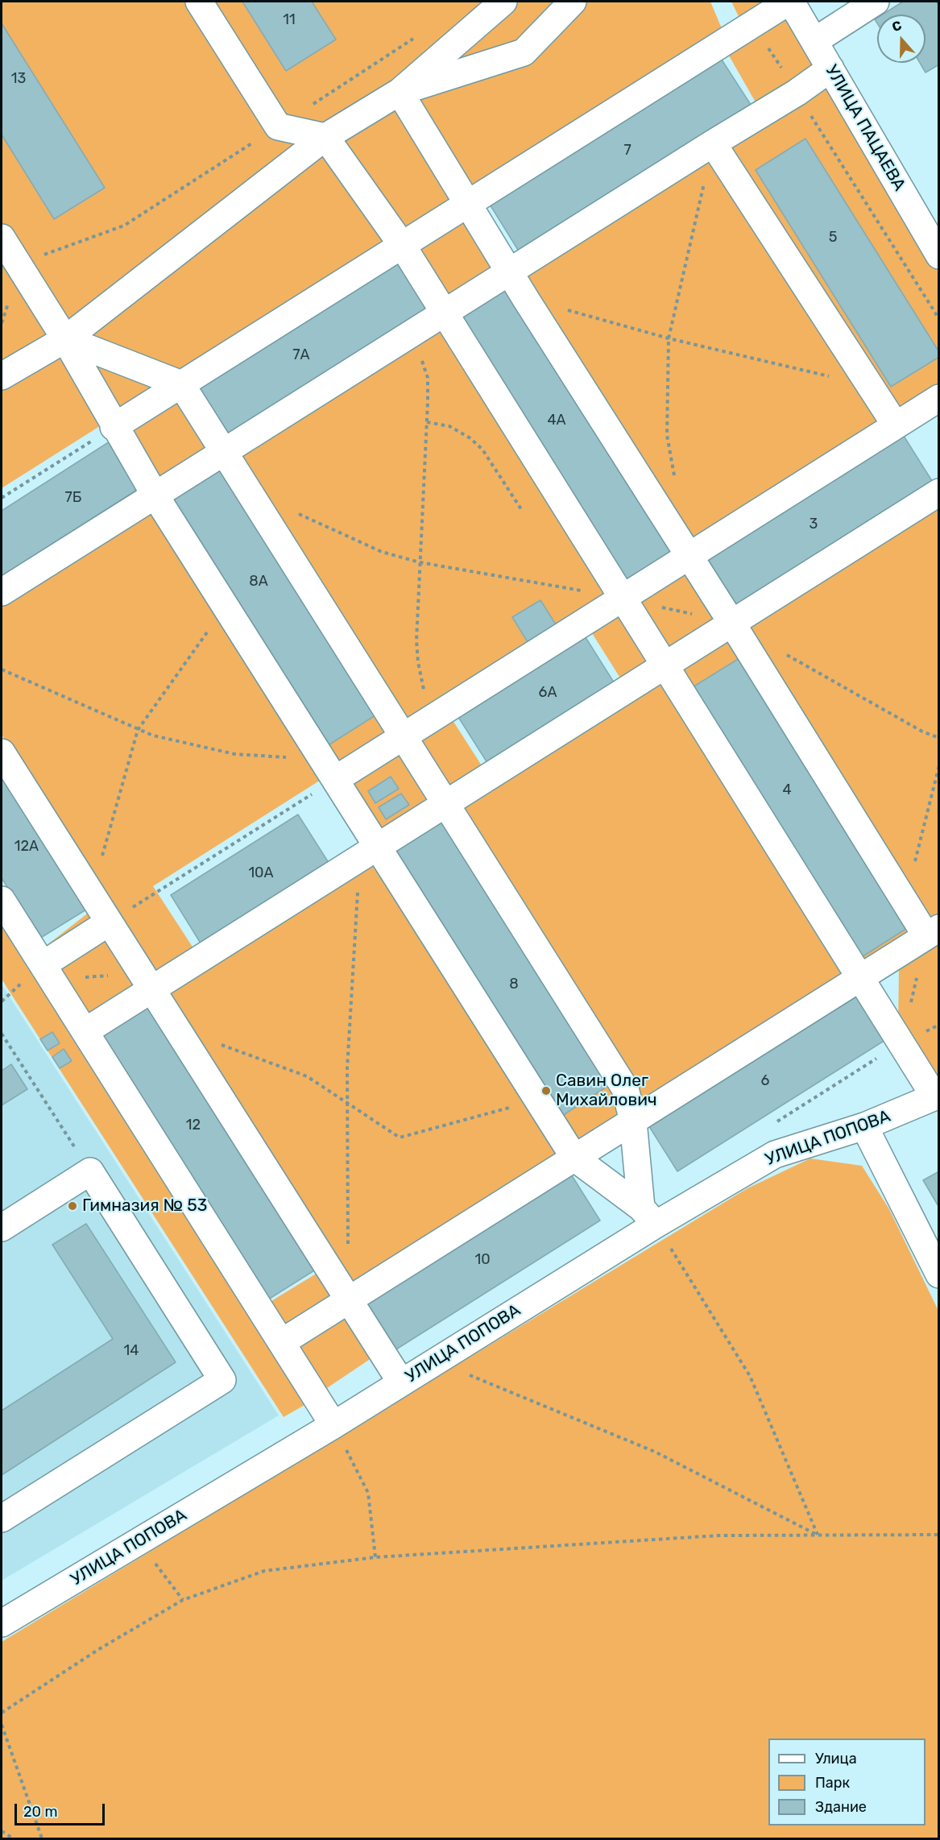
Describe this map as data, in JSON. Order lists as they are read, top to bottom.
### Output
{
  "streets": {
    "street": ["УЛИЦА ПАЦАЕВА", "УЛИЦА ПОПОВА"]
  },
  "places": ["Савин Олег Михайлович", "Гимназия № 53"],
  "house_numbers": [
    "11",
    "13",
    "7",
    "5",
    "7А",
    "4А",
    "7Б",
    "3",
    "8А",
    "6А",
    "4",
    "12А",
    "10А",
    "8",
    "6",
    "12",
    "10",
    "14"
  ],
  "legend": ["Улица", "Парк", "Здание"],
  "scale_bar": "20 m",
  "north": "top"
}
